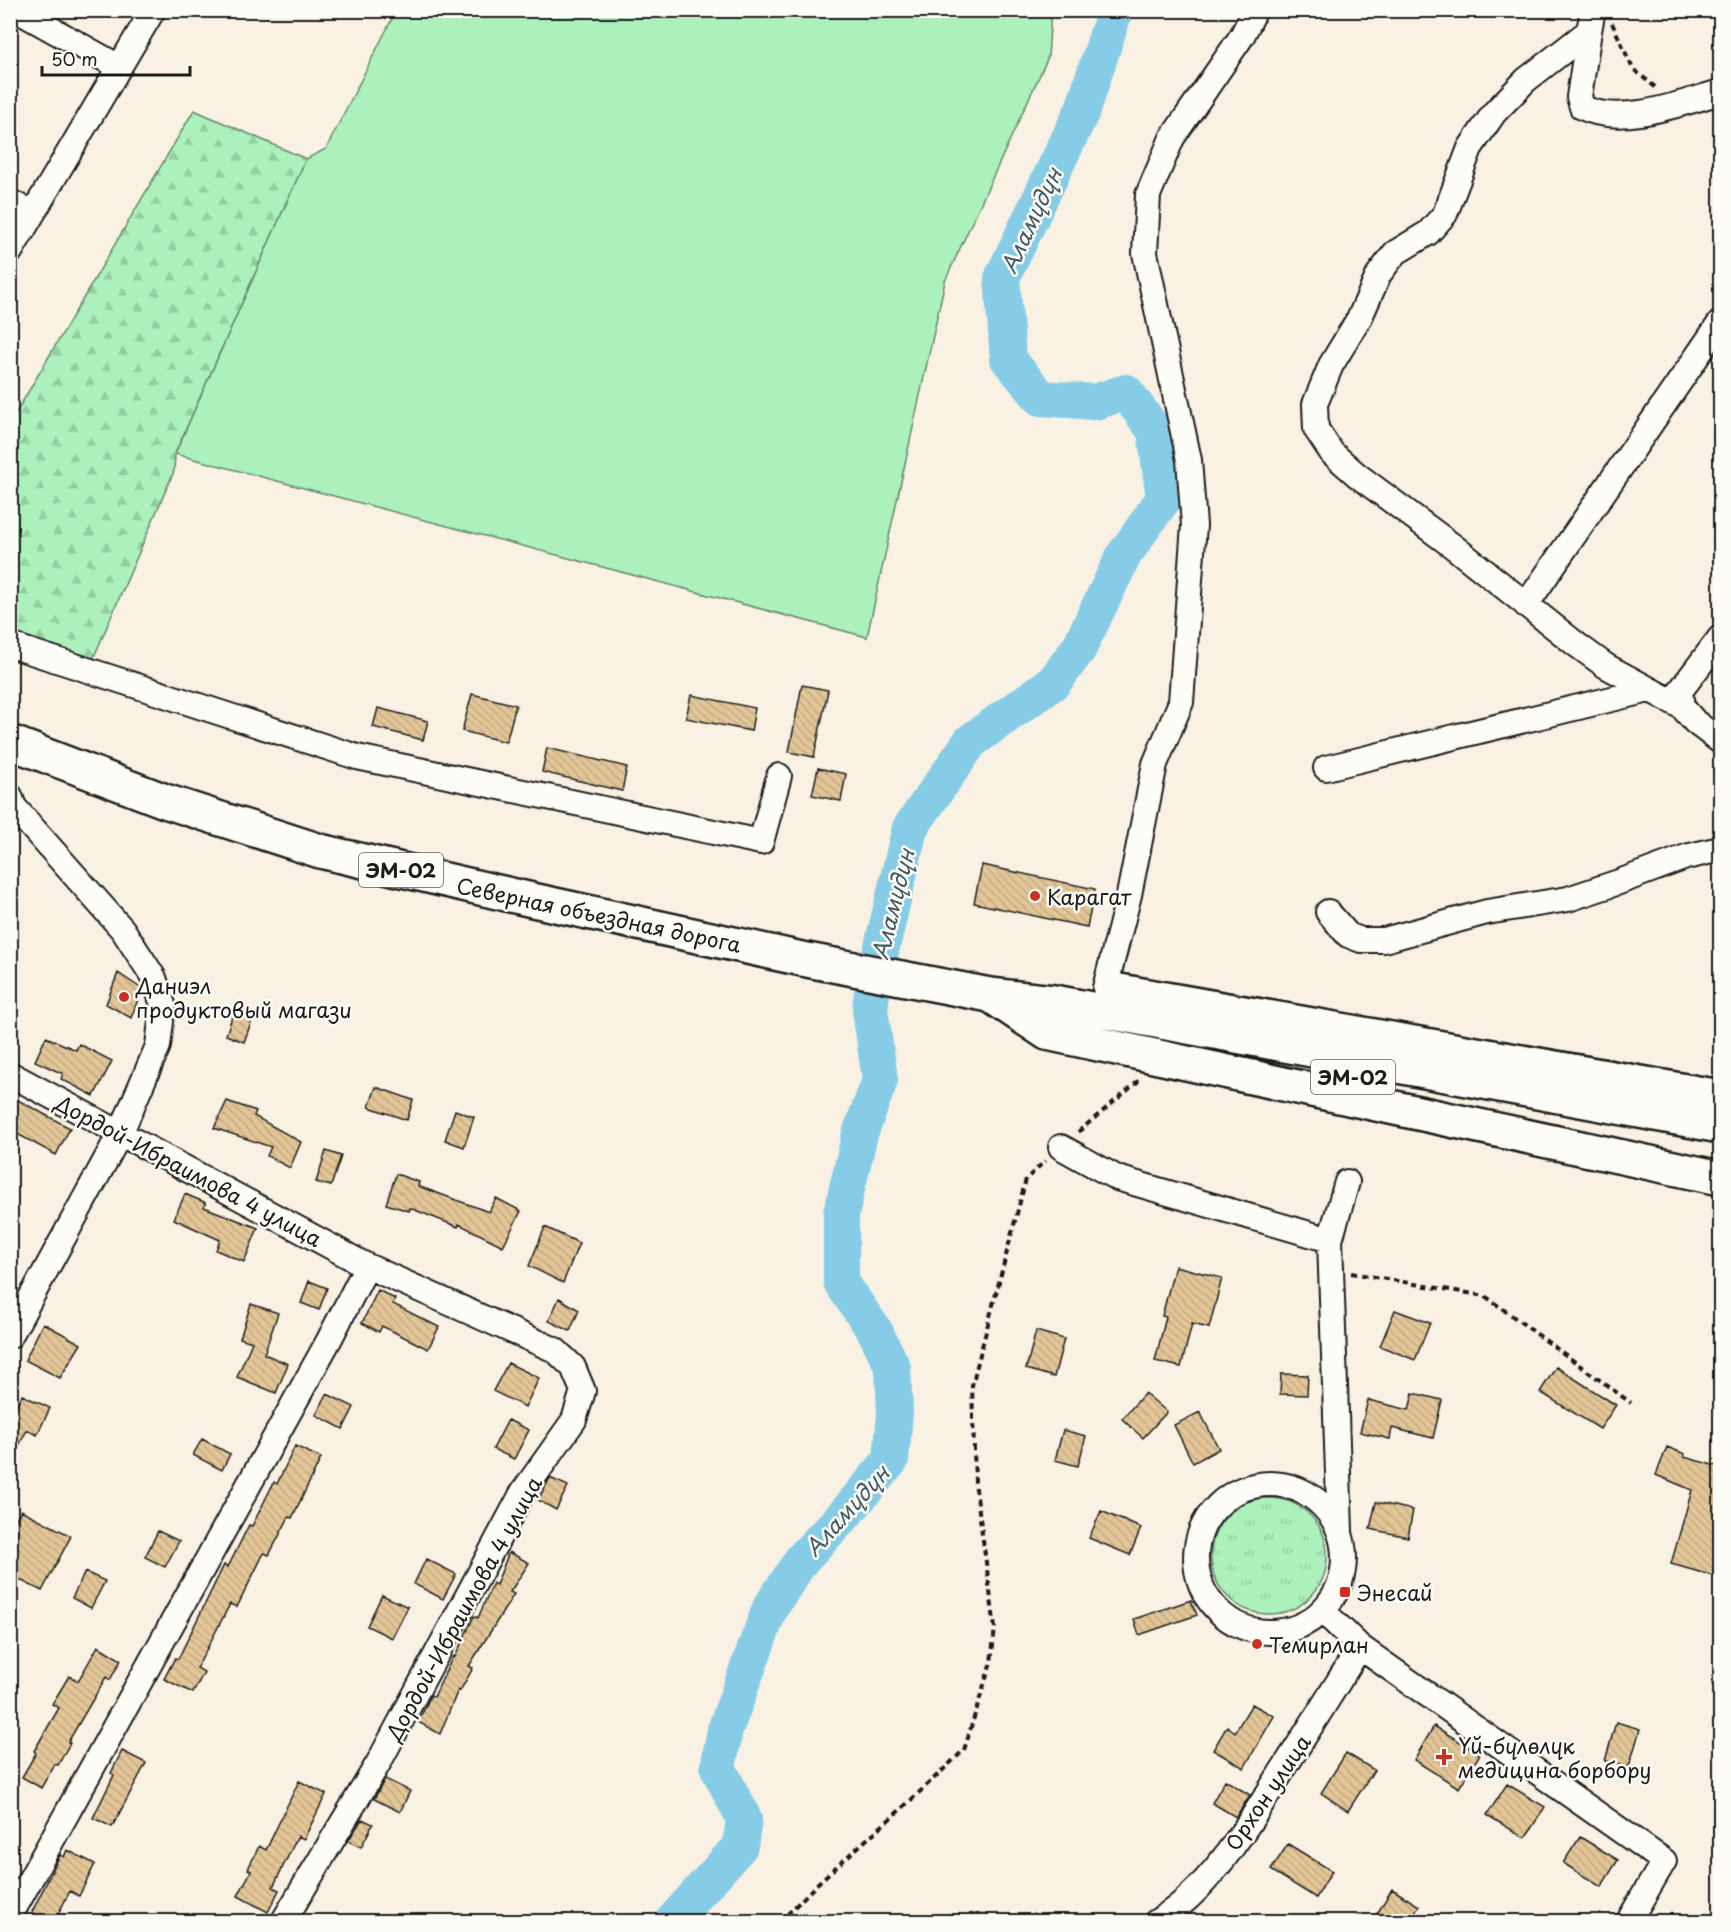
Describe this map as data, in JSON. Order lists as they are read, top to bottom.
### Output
{
  "streets": {
    "highway": ["ЭМ-02", "Северная объездная дорога"],
    "street": ["Дордой-Ибраимова 4 улица", "Орхон улица"]
  },
  "water": ["Аламүдүн"],
  "places": {
    "other": ["Карагат", "Даниэл продуктовый магази", "Темирлан"],
    "transit": ["Энесай"],
    "health": ["Үй-бүлөлүк медицина борбору"]
  },
  "scale_bar": "50 m"
}
